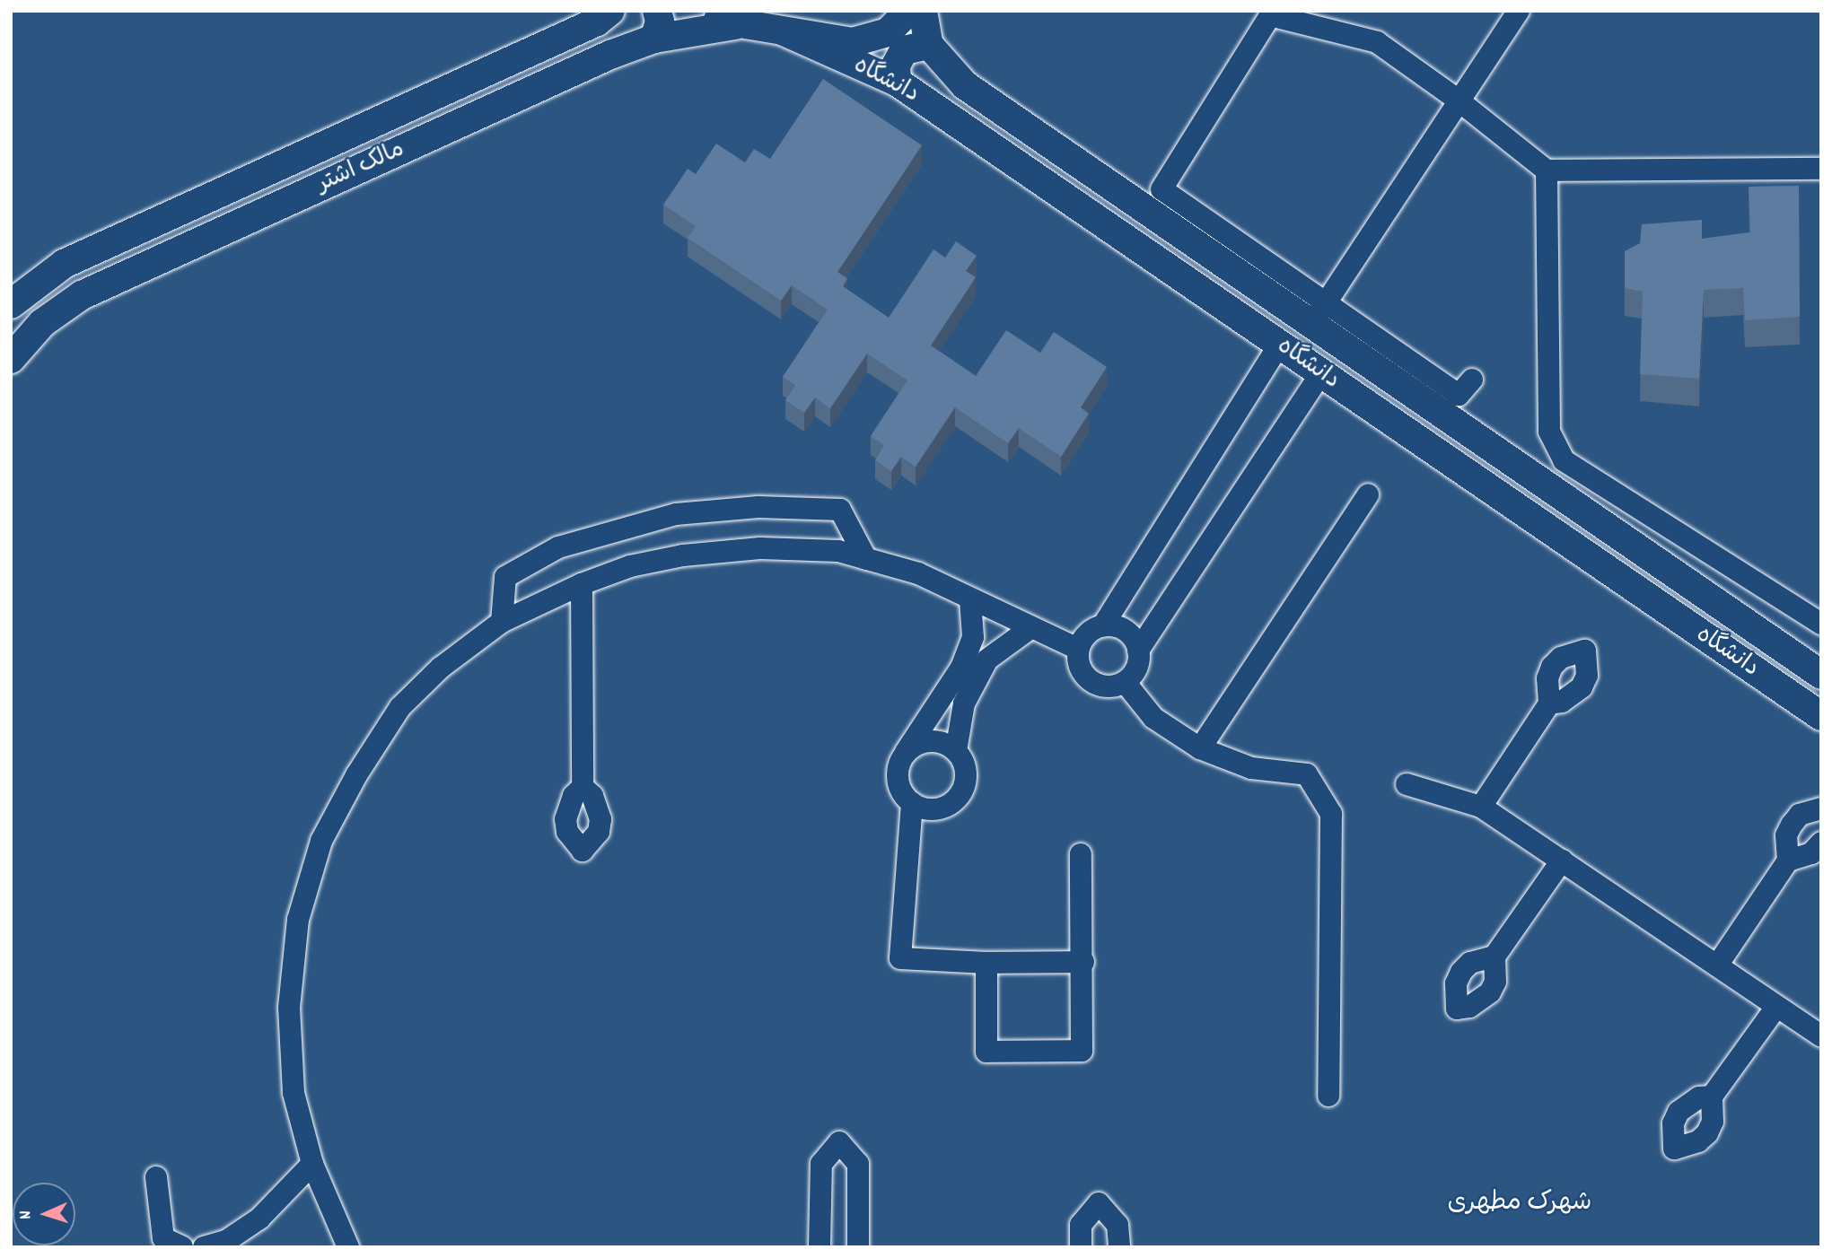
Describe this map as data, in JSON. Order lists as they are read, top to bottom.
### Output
{
  "streets": {
    "main road": ["دانشگاه", "مالک اشتر"]
  },
  "districts": ["شهرک مطهری"],
  "north": "left"
}
